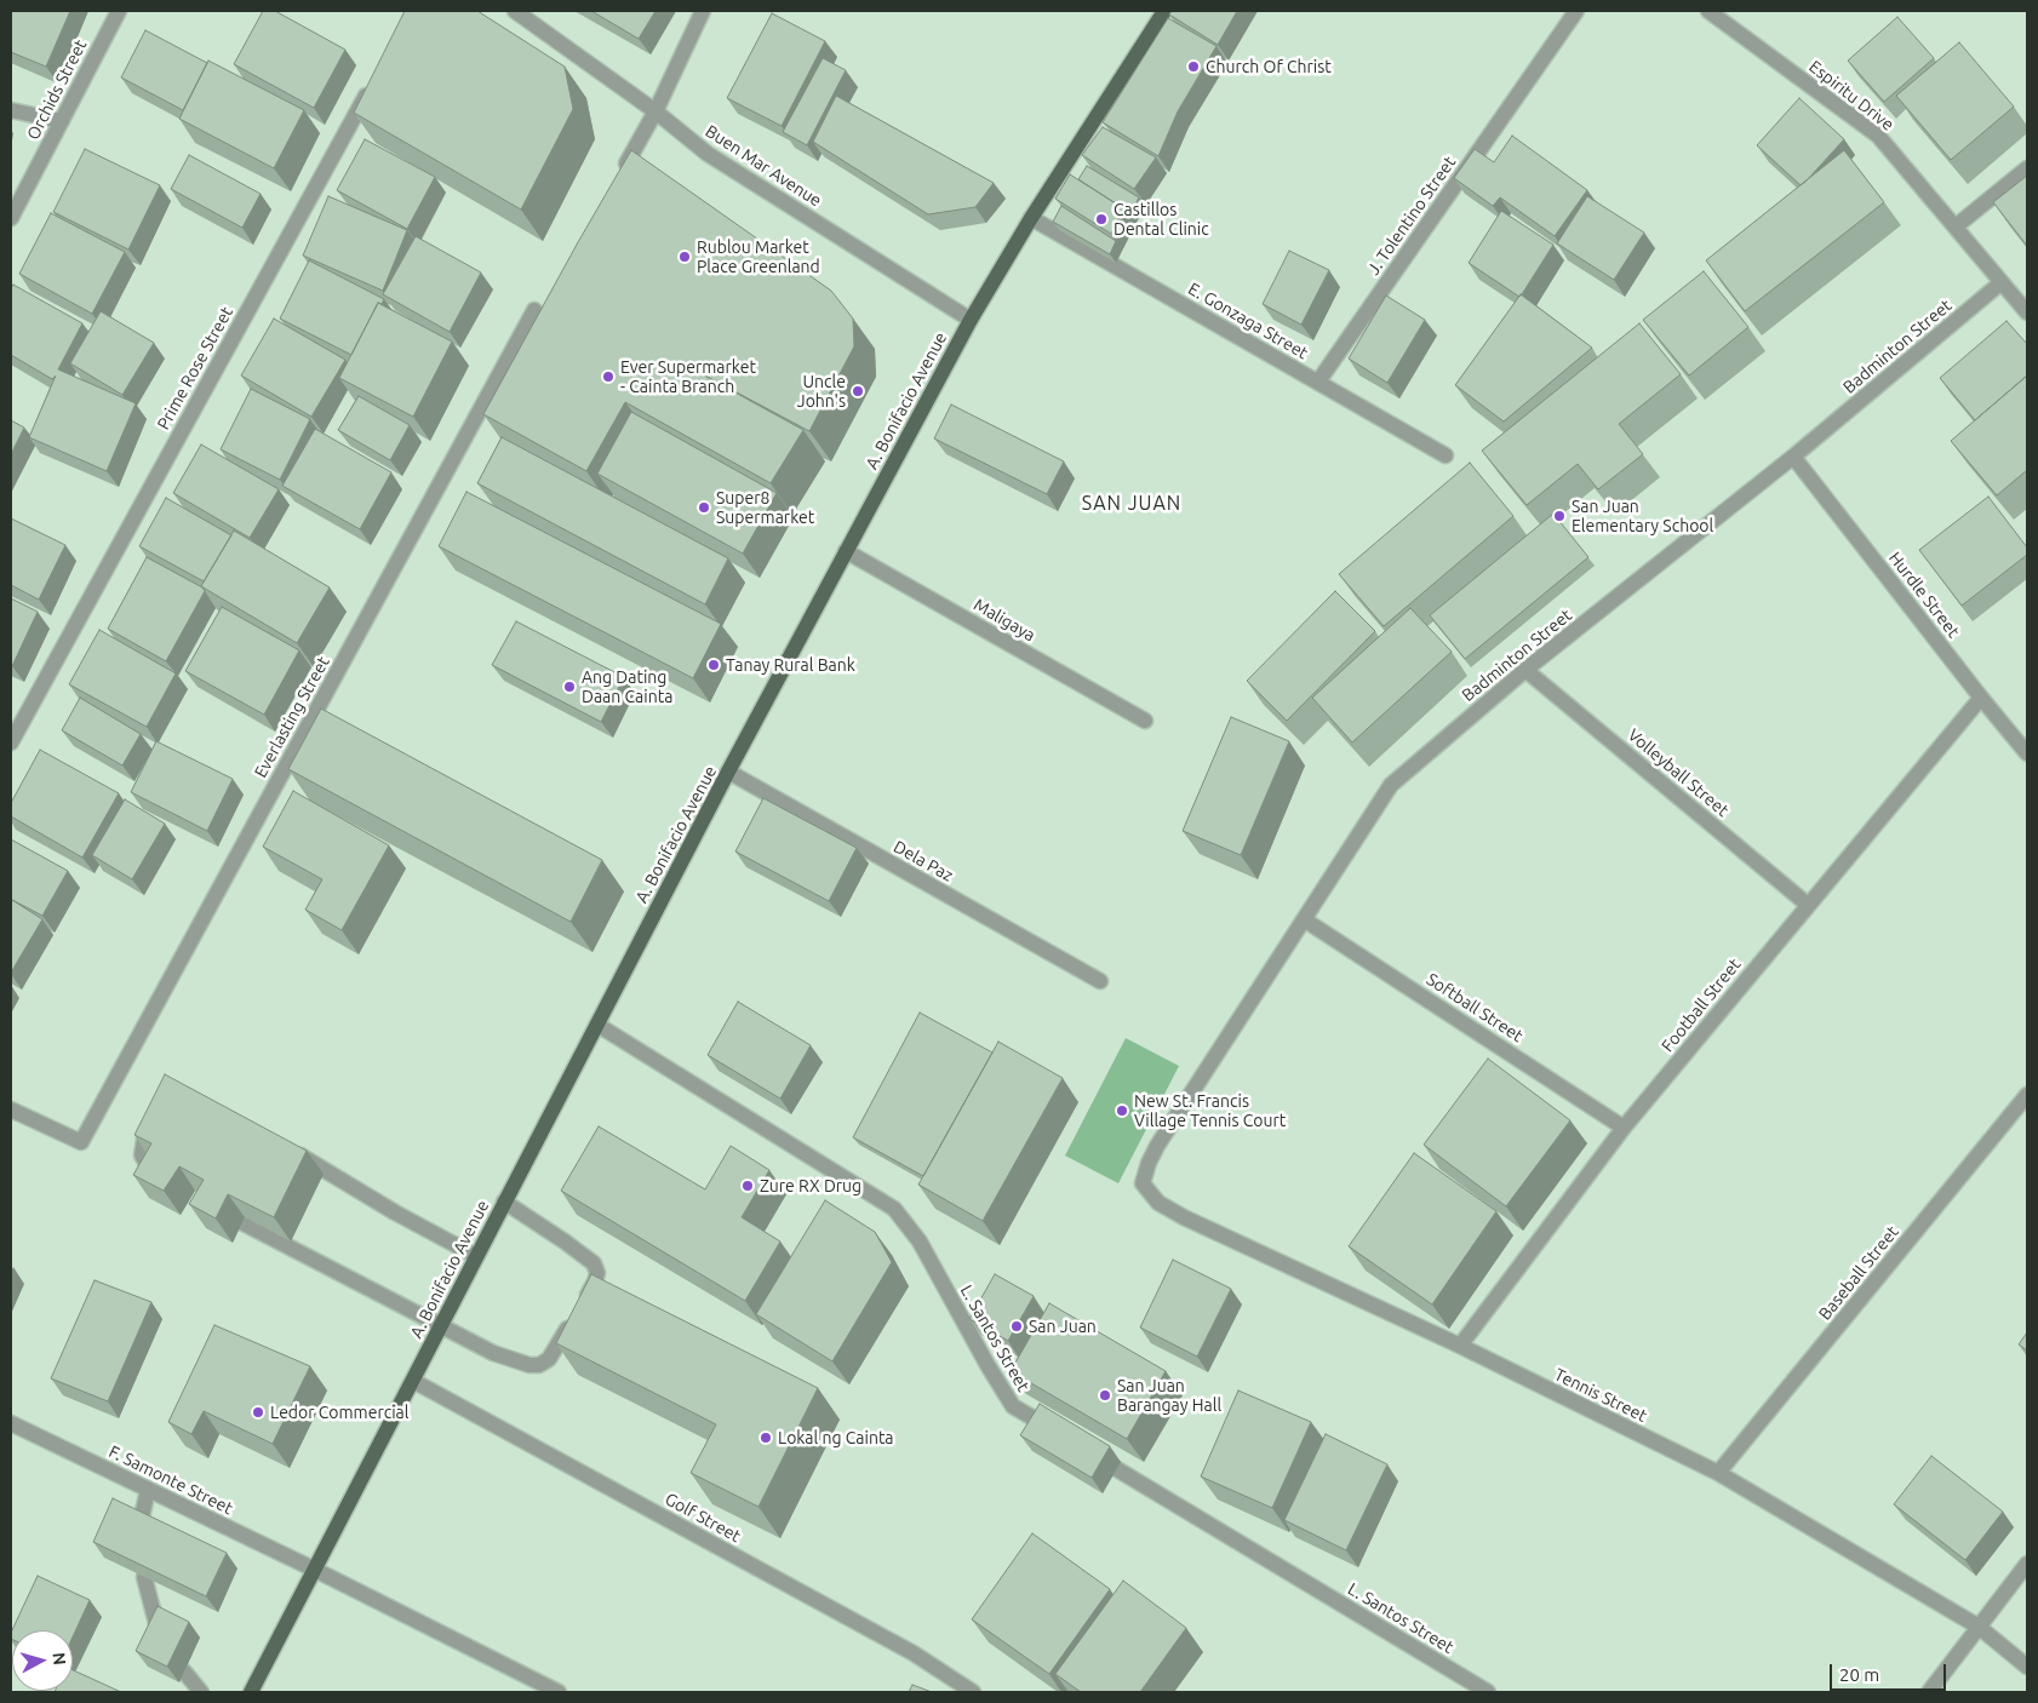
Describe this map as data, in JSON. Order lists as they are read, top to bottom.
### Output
{
  "streets": {
    "main road": ["A. Bonifacio Avenue"],
    "street": [
      "Orchids Street",
      "Espiritu Drive",
      "Buen Mar Avenue",
      "J. Tolentino Street",
      "E. Gonzaga Street",
      "Badminton Street",
      "Prime Rose Street",
      "Hurdle Street",
      "Maligaya",
      "Everlasting Street",
      "Volleyball Street",
      "Dela Paz",
      "Football Street",
      "Softball Street",
      "Baseball Street",
      "L. Santos Street",
      "Tennis Street",
      "F. Samonte Street",
      "Golf Street"
    ]
  },
  "crossings": [
    ["Espiritu Drive", "Badminton Street"],
    ["Buen Mar Avenue", "A. Bonifacio Avenue"],
    ["J. Tolentino Street", "E. Gonzaga Street"],
    ["E. Gonzaga Street", "A. Bonifacio Avenue"],
    ["Badminton Street", "Hurdle Street"],
    ["Badminton Street", "Volleyball Street"],
    ["Badminton Street", "Softball Street"],
    ["Badminton Street", "Tennis Street"],
    ["A. Bonifacio Avenue", "Maligaya"],
    ["A. Bonifacio Avenue", "Dela Paz"],
    ["A. Bonifacio Avenue", "L. Santos Street"],
    ["A. Bonifacio Avenue", "F. Samonte Street"],
    ["A. Bonifacio Avenue", "Golf Street"],
    ["Hurdle Street", "Football Street"],
    ["Volleyball Street", "Football Street"],
    ["Football Street", "Softball Street"],
    ["Football Street", "Tennis Street"],
    ["Baseball Street", "Tennis Street"]
  ],
  "districts": ["SAN JUAN"],
  "places": [
    "Church Of Christ",
    "Castillos Dental Clinic",
    "Rublou Market Place Greenland",
    "Ever Supermarket - Cainta Branch",
    "Uncle John's",
    "Super8 Supermarket",
    "San Juan Elementary School",
    "Tanay Rural Bank",
    "Ang Dating Daan Cainta",
    "New St. Francis Village Tennis Court",
    "Zure RX Drug",
    "San Juan",
    "San Juan Barangay Hall",
    "Ledor Commercial",
    "Lokal ng Cainta"
  ],
  "scale_bar": "20 m",
  "north": "right"
}
